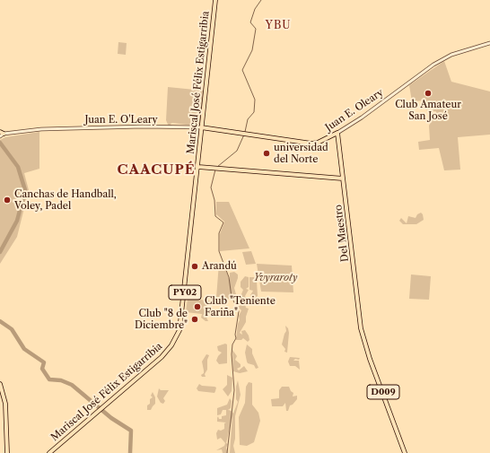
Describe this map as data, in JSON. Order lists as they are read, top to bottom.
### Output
{
  "streets": {
    "main road": [
      "Mariscal José Félix Estigarribia",
      "Juan E. Oleary",
      "Juan E. O'Leary",
      "Del Maestro",
      "PY02",
      "D009"
    ]
  },
  "crossings": [
    ["Mariscal José Félix Estigarribia", "Juan E. O'Leary"],
    ["Juan E. Oleary", "Juan E. O'Leary"],
    ["Juan E. Oleary", "Del Maestro"]
  ],
  "districts": ["YBU", "CAACUPÉ"],
  "parks": ["Yvyraroty"],
  "places": [
    "Club Amateur San José",
    "universidad del Norte",
    "Canchas de Handball, Voley, Padel",
    "Arandú",
    "Club \"Teniente Fariña\"",
    "Club \"8 de Diciembre\""
  ]
}
